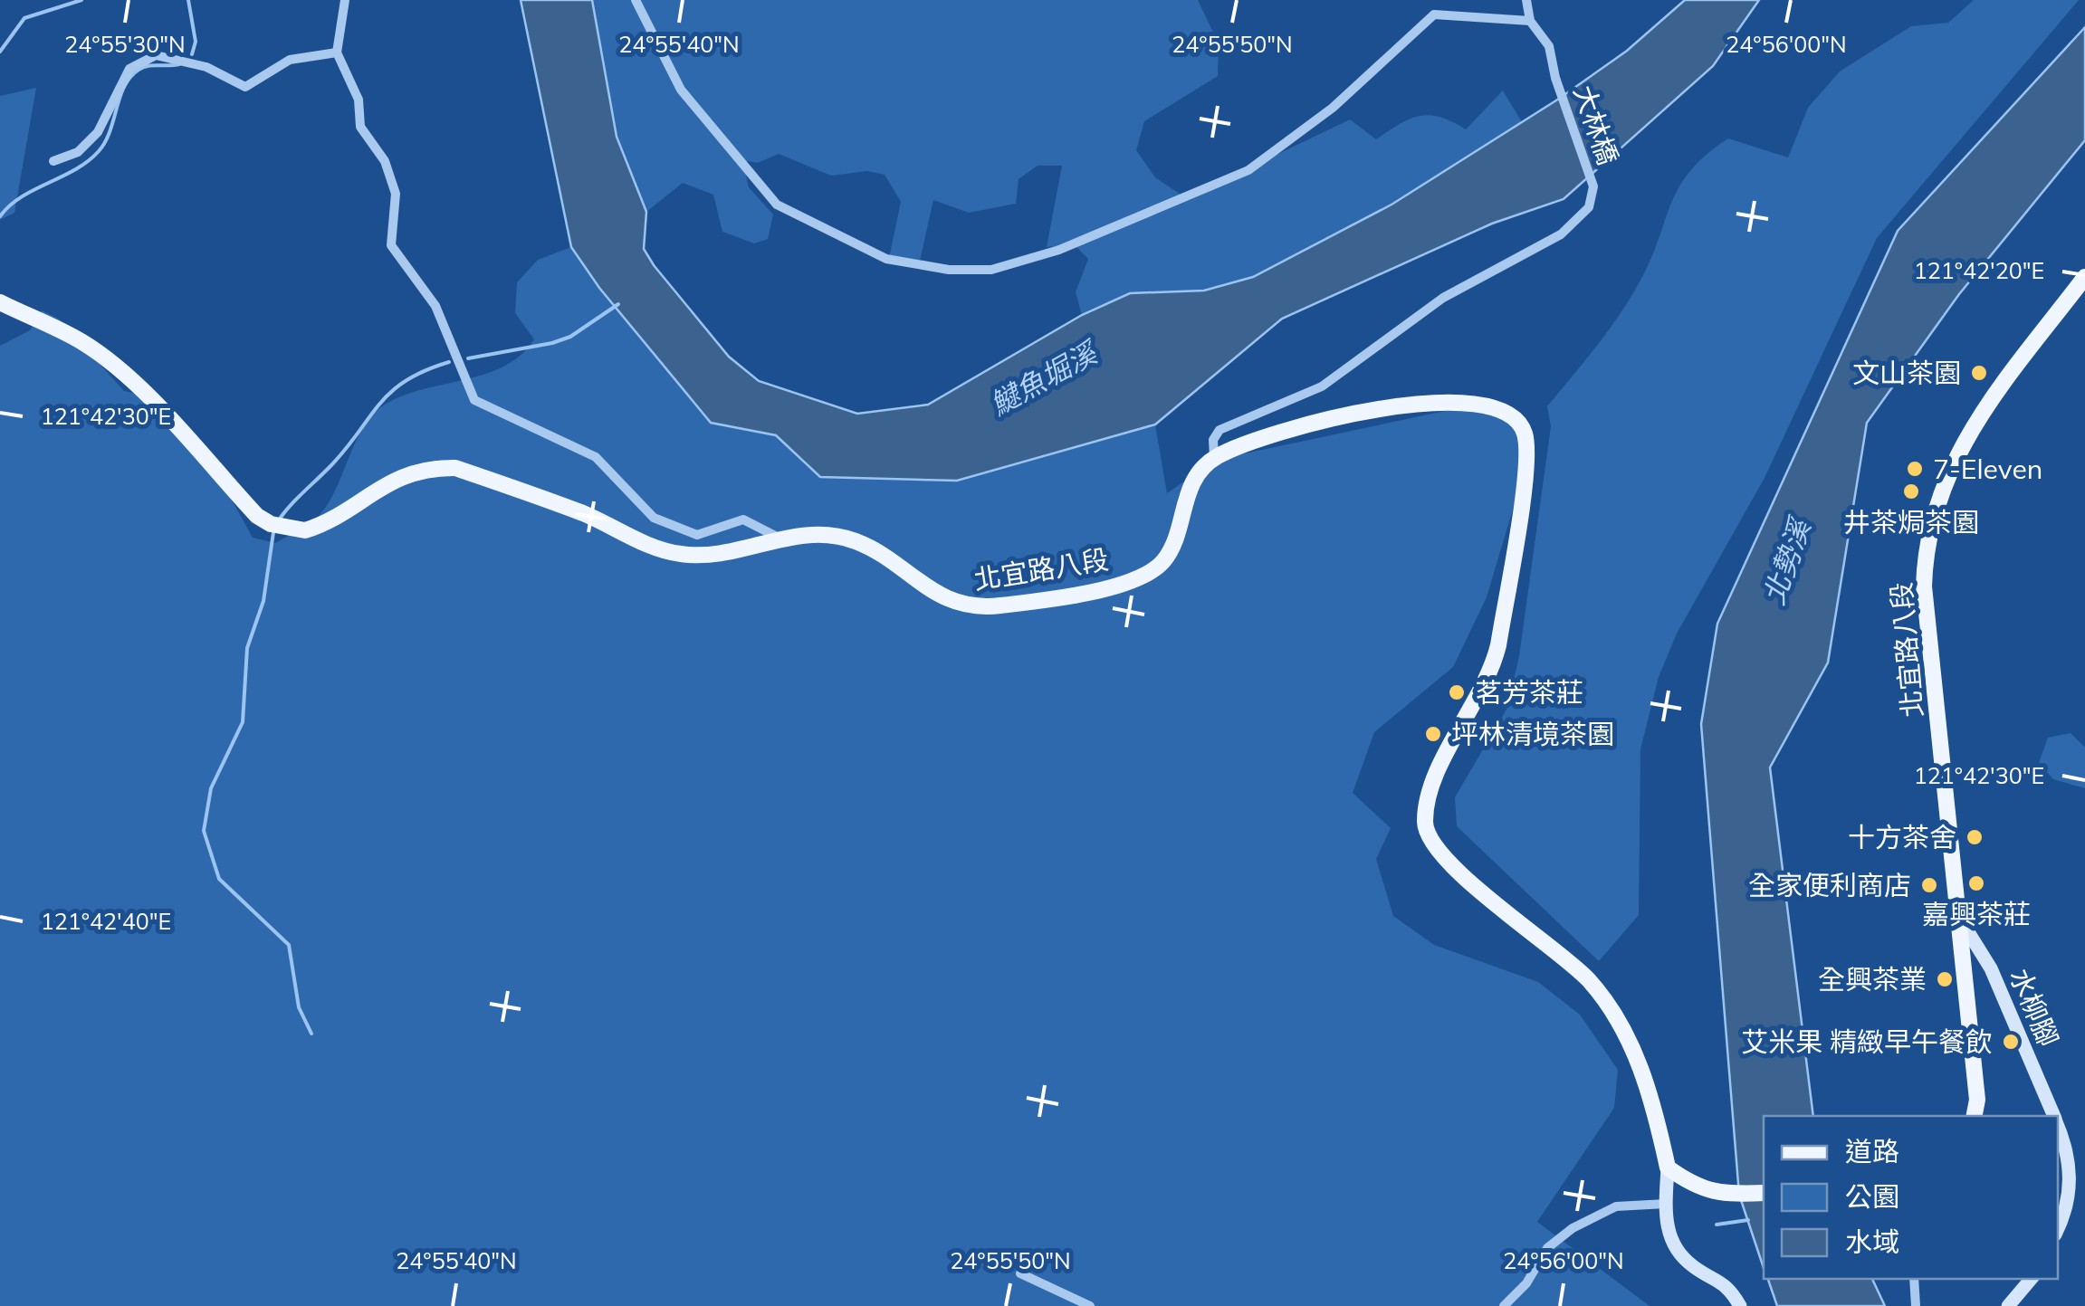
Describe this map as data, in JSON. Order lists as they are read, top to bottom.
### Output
{
  "streets": {
    "main road": ["北宜路八段", "水柳腳"],
    "street": ["大林橋"]
  },
  "crossings": [
    ["大林橋", "北宜路八段"],
    ["北宜路八段", "水柳腳"]
  ],
  "water": ["𩻸魚堀溪", "北勢溪"],
  "places": [
    "文山茶園",
    "7-Eleven",
    "井茶焗茶園",
    "茗芳茶莊",
    "坪林清境茶園",
    "十方茶舍",
    "嘉興茶莊",
    "全家便利商店",
    "全興茶業",
    "艾米果 精緻早午餐飲"
  ],
  "legend": ["道路", "公園", "水域"],
  "coordinates": [
    "24°55'30\"N",
    "24°55'40\"N",
    "24°55'50\"N",
    "24°56'00\"N",
    "121°42'20\"E",
    "121°42'30\"E",
    "121°42'40\"E"
  ]
}
